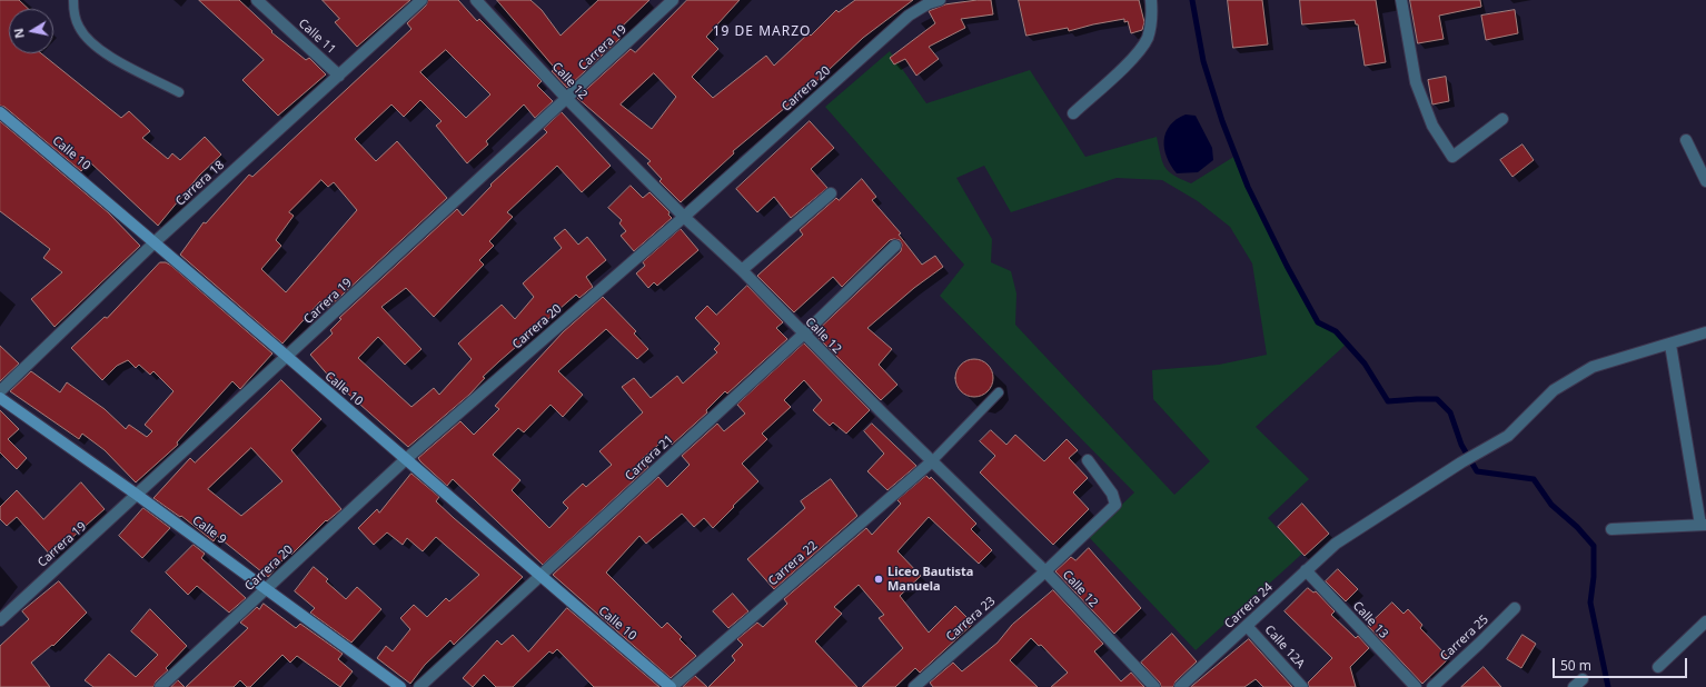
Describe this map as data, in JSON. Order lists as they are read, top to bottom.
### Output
{
  "streets": {
    "main road": ["Calle 10", "Calle 9"],
    "street": [
      "Calle 11",
      "Carrera 19",
      "Calle 12",
      "Carrera 20",
      "Carrera 18",
      "Carrera 21",
      "Carrera 22",
      "Carrera 24",
      "Carrera 23",
      "Calle 13",
      "Carrera 25",
      "Calle 12A"
    ]
  },
  "crossings": [
    ["Calle 11", "Carrera 18"],
    ["Carrera 19", "Calle 12"],
    ["Carrera 19", "Calle 10"],
    ["Carrera 19", "Calle 9"],
    ["Calle 12", "Carrera 20"],
    ["Calle 12", "Carrera 21"],
    ["Calle 12", "Carrera 22"],
    ["Calle 12", "Carrera 23"],
    ["Carrera 20", "Calle 10"],
    ["Carrera 20", "Calle 9"],
    ["Calle 10", "Carrera 18"],
    ["Calle 10", "Carrera 21"],
    ["Calle 10", "Carrera 22"],
    ["Carrera 24", "Calle 13"],
    ["Carrera 24", "Calle 12A"]
  ],
  "districts": ["19 DE MARZO"],
  "places": ["Liceo Bautista Manuela"],
  "scale_bar": "50 m",
  "north": "left"
}
